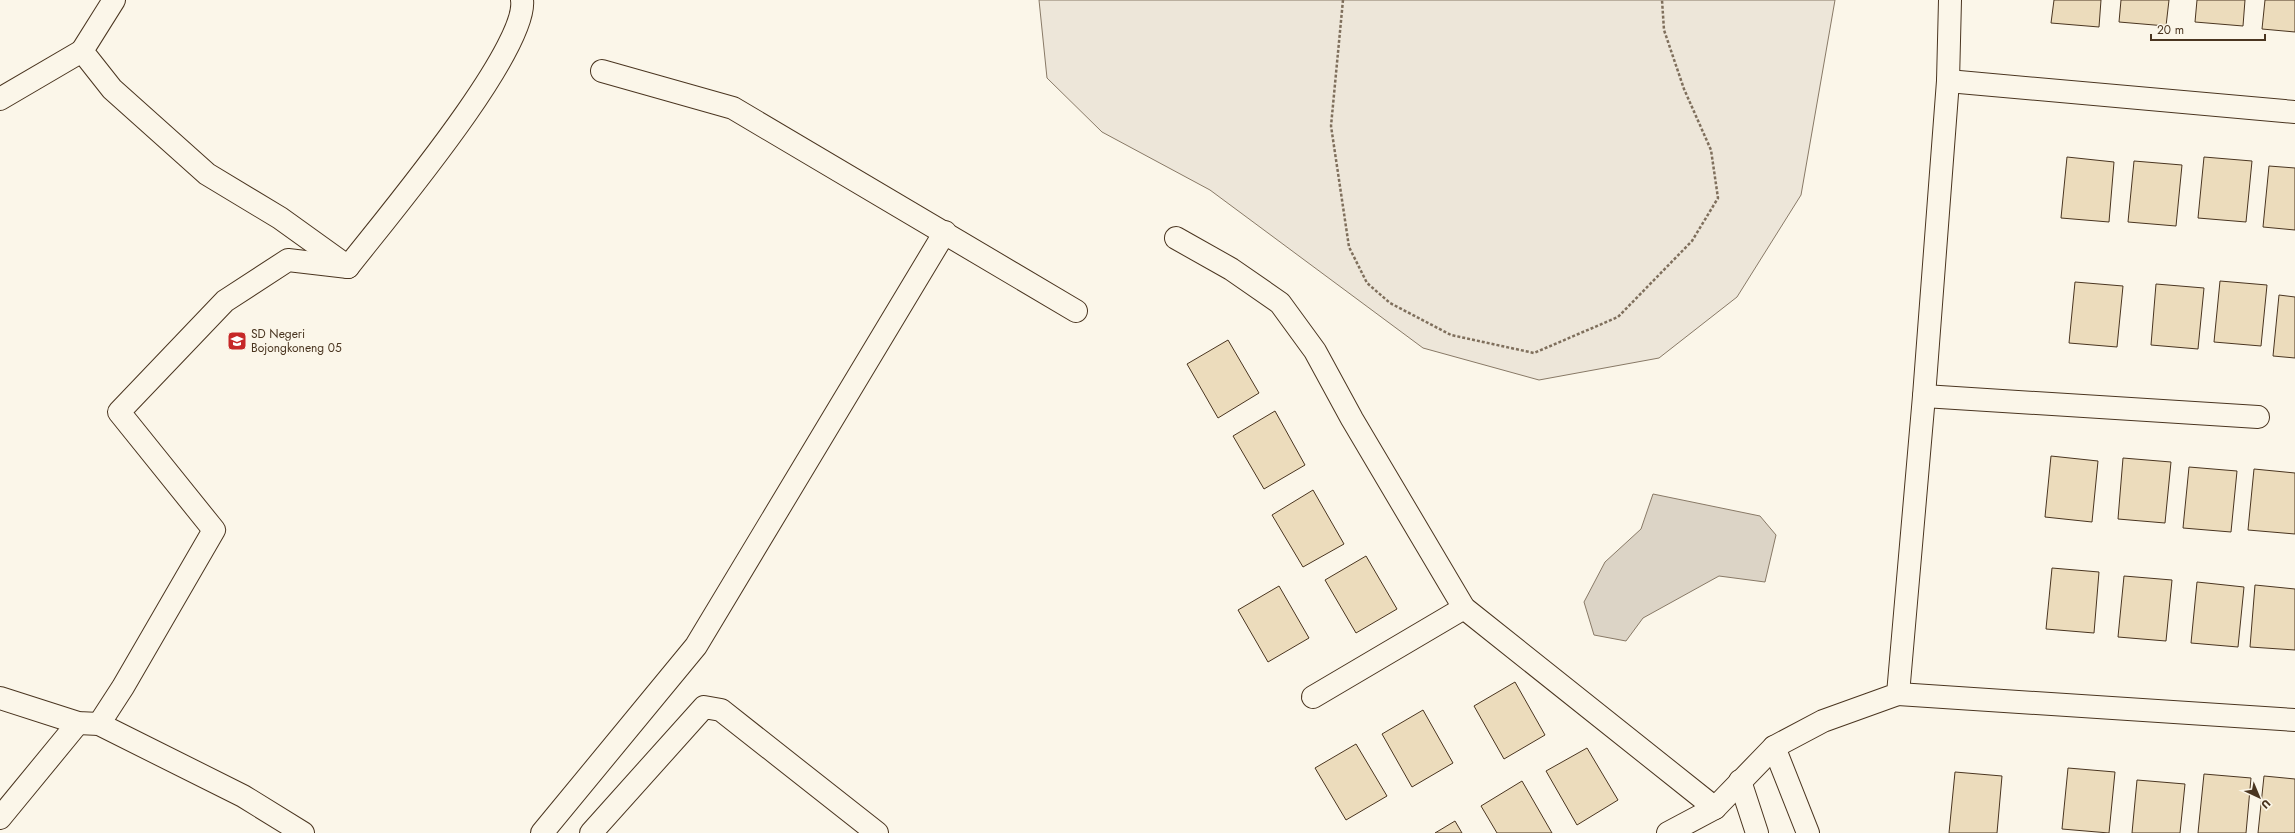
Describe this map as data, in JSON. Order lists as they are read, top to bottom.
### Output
{
  "places": {
    "school or university": ["SD Negeri Bojongkoneng 05"]
  },
  "scale_bar": "20 m",
  "north": "bottom right"
}
